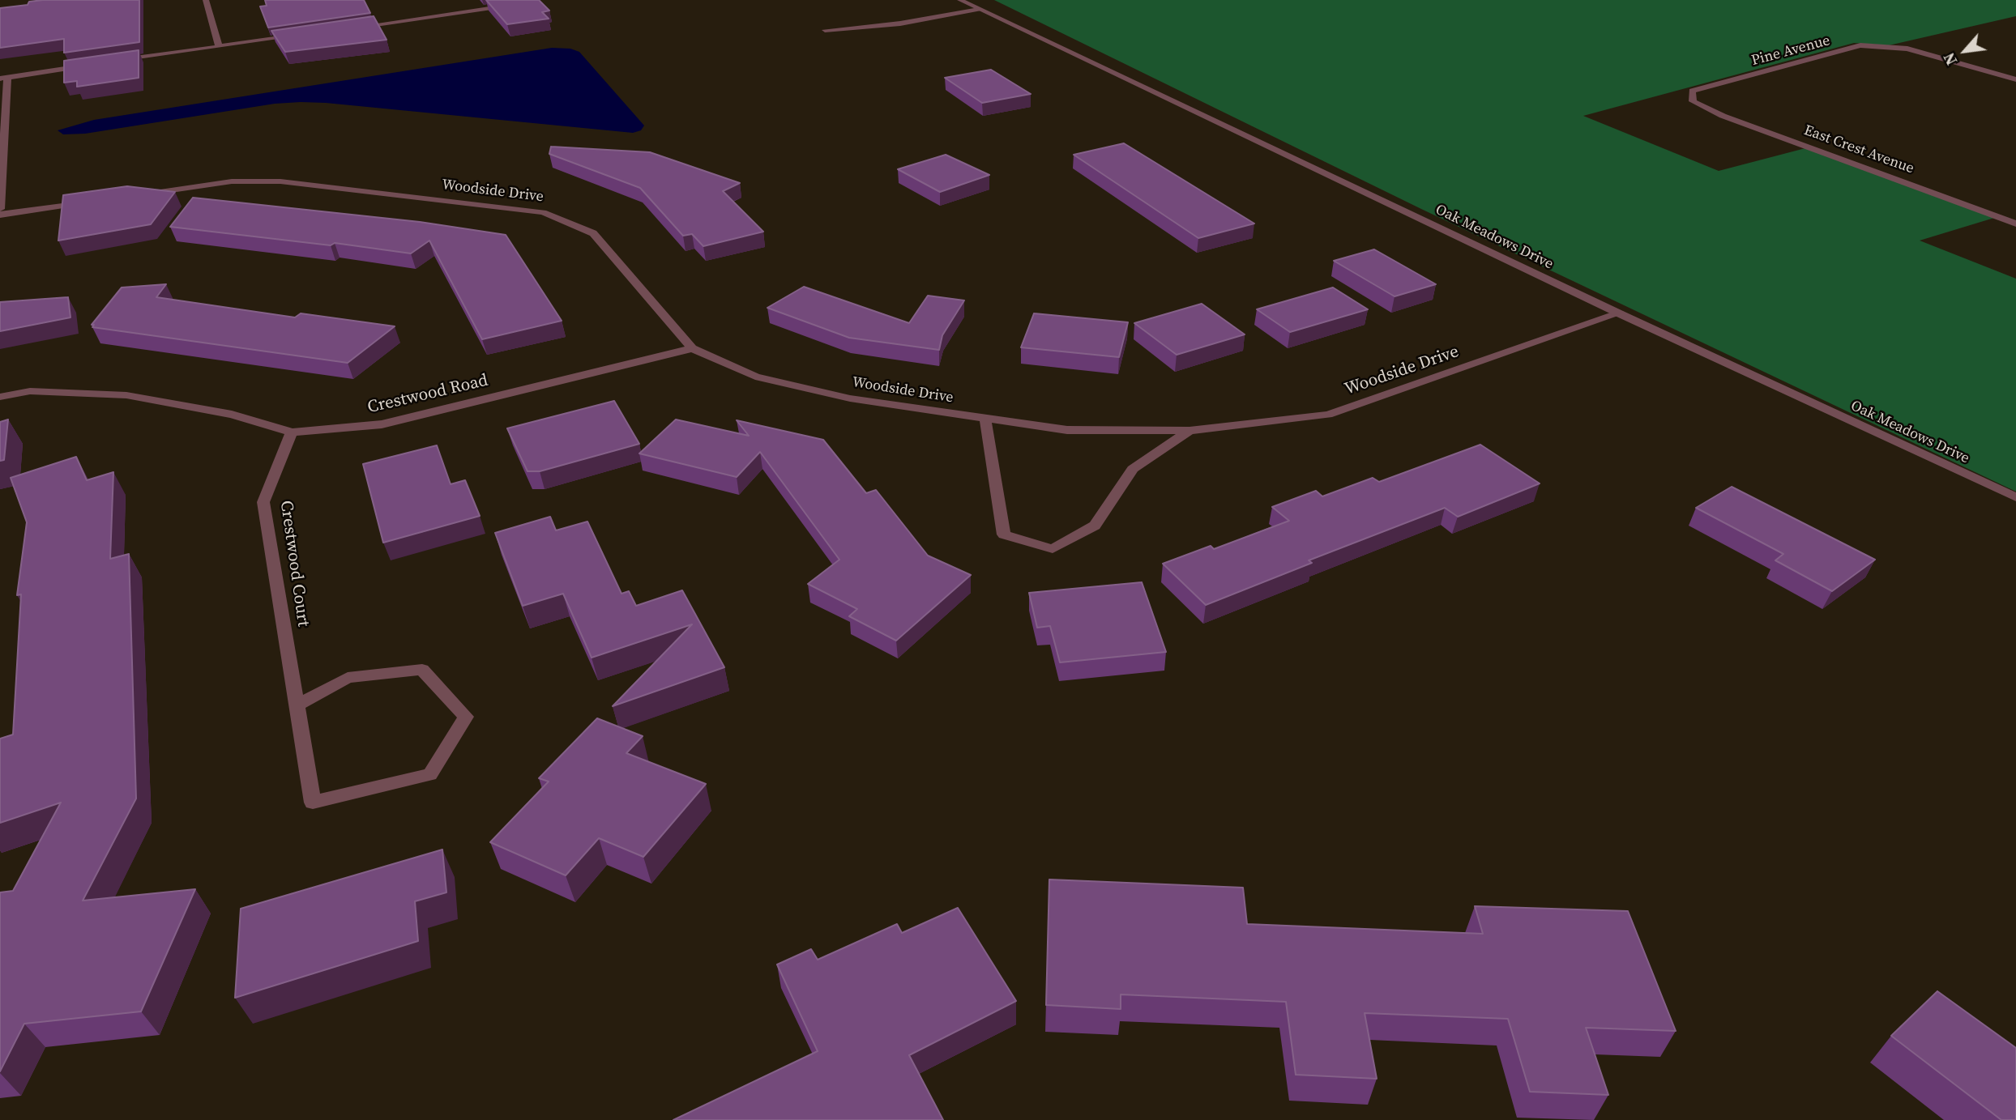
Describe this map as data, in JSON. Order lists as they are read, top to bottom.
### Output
{
  "streets": {
    "street": [
      "Pine Avenue",
      "East Crest Avenue",
      "Woodside Drive",
      "Oak Meadows Drive",
      "Crestwood Road",
      "Crestwood Court"
    ]
  },
  "crossings": [
    ["Pine Avenue", "East Crest Avenue"],
    ["Woodside Drive", "Oak Meadows Drive"],
    ["Woodside Drive", "Crestwood Road"],
    ["Crestwood Road", "Crestwood Court"]
  ],
  "north": "bottom left"
}
